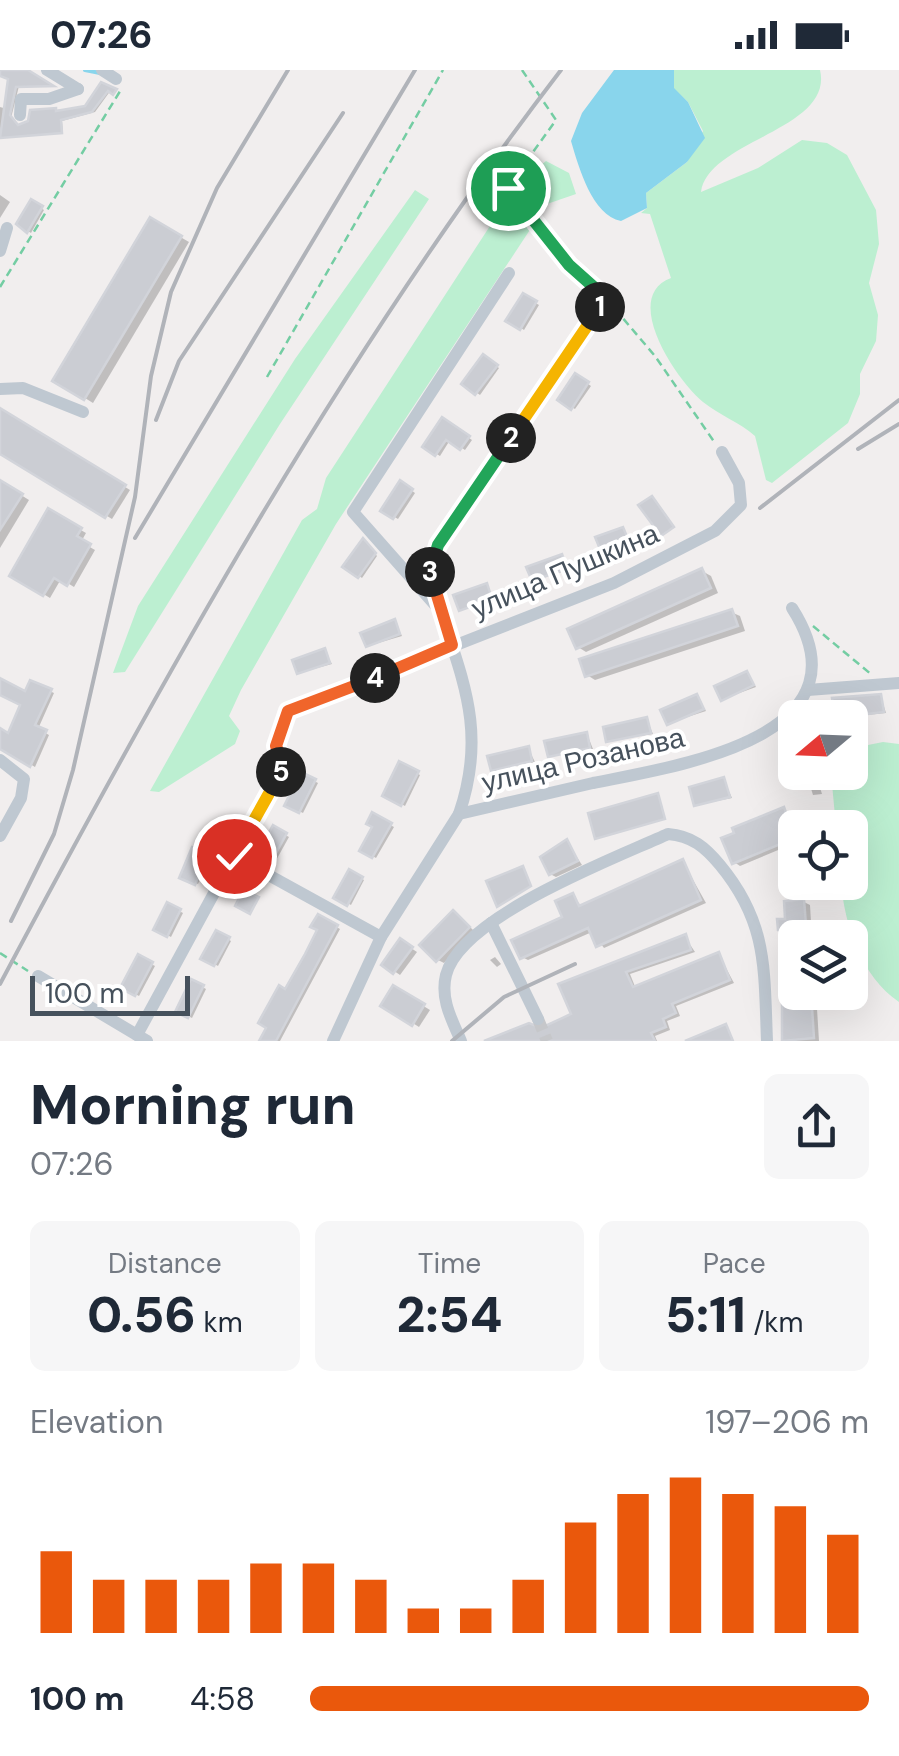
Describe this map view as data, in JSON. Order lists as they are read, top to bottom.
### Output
{
  "streets": {
    "street": ["улица Пушкина", "улица Розанова"]
  },
  "scale_bar": "100 m",
  "north": "left",
  "page": {
    "status": "07:26",
    "pins": [
      "1",
      "2",
      "3",
      "4",
      "5"
    ],
    "scale": "100 m",
    "heading": ["Morning run", "07:26"],
    "stats": [
      ["Distance", "0.56 km"],
      ["Time", "2:54"],
      ["Pace", "5:11 /km"]
    ],
    "chart": ["Elevation", "197–206 m"],
    "list": [
      {
        "name": "100 m",
        "note": "4:58"
      }
    ]
  }
}
